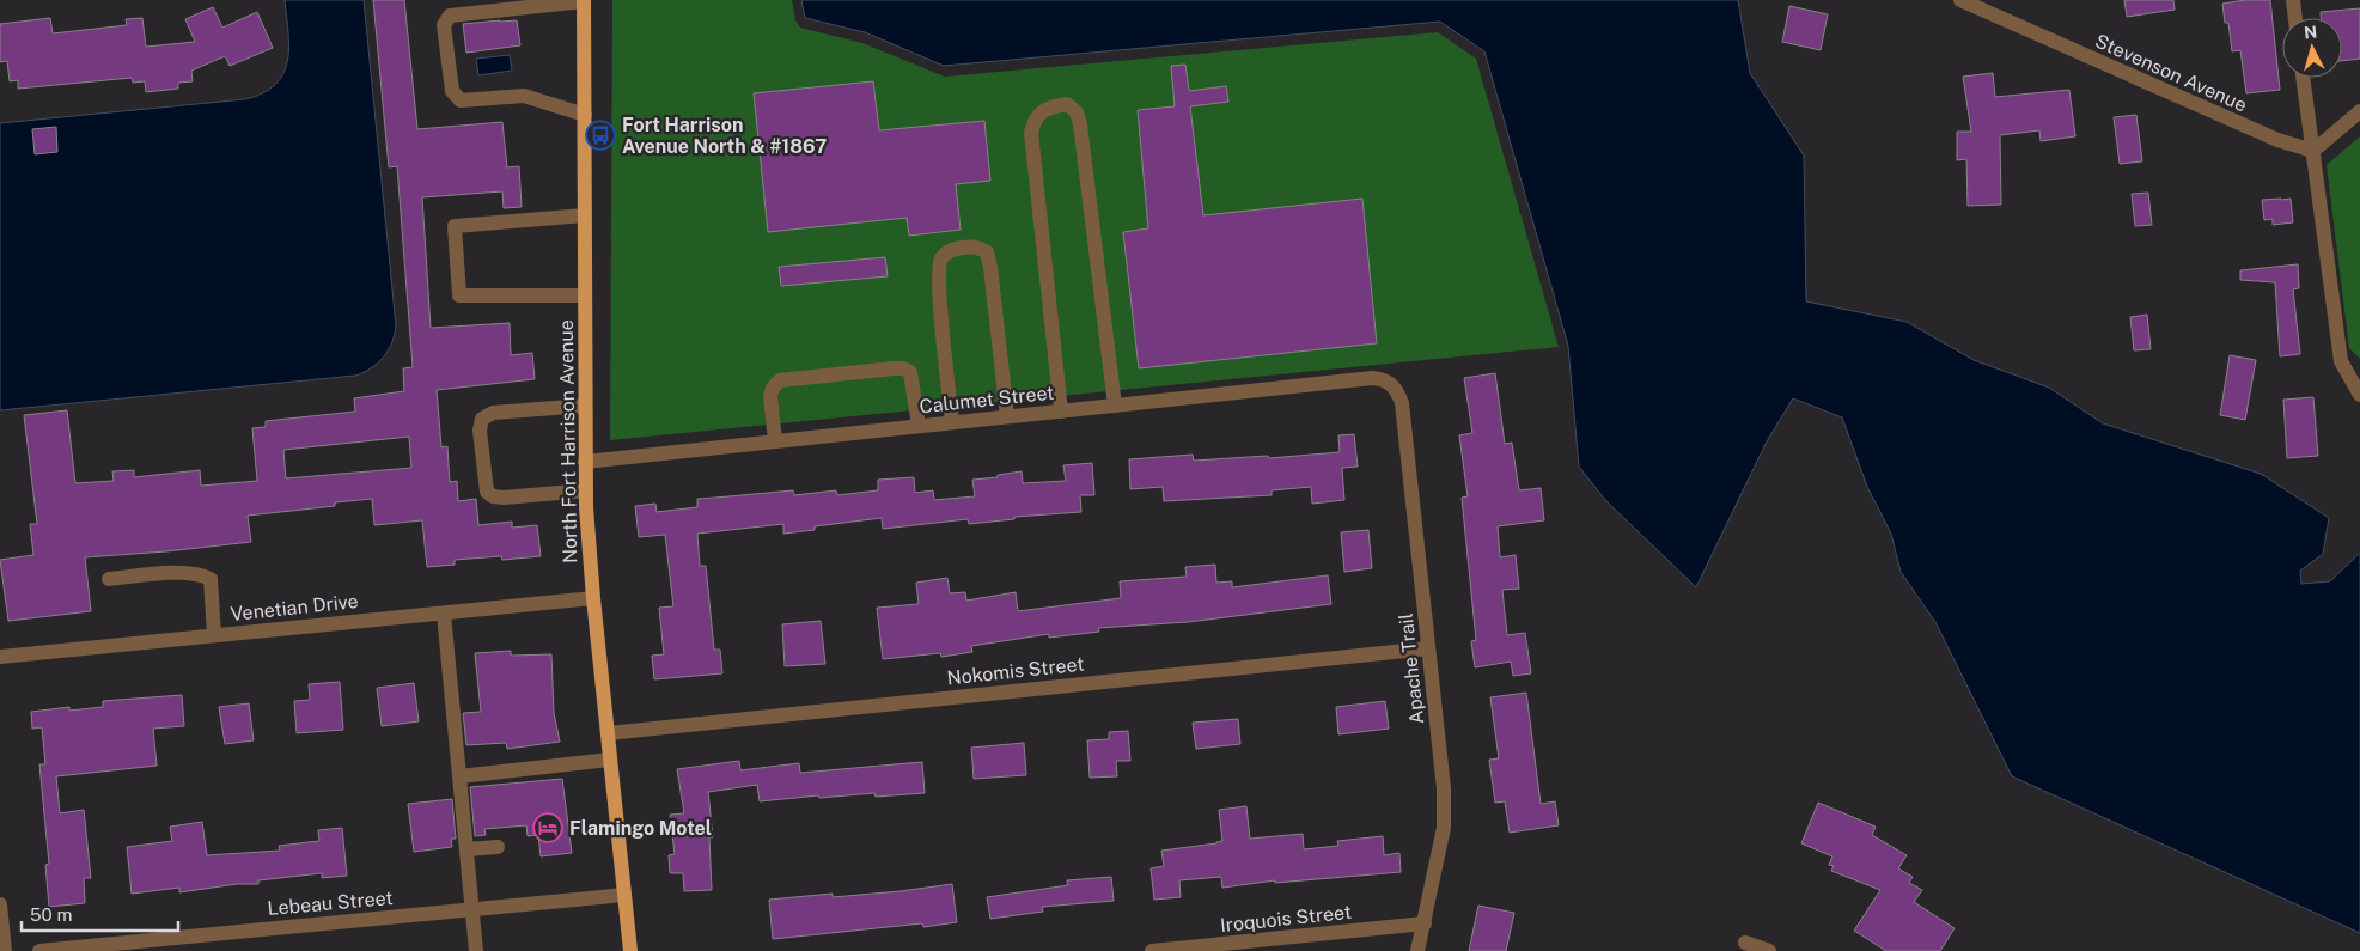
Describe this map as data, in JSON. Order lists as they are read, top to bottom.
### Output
{
  "streets": {
    "main road": ["North Fort Harrison Avenue"],
    "street": [
      "Stevenson Avenue",
      "Calumet Street",
      "Venetian Drive",
      "Apache Trail",
      "Nokomis Street",
      "Lebeau Street",
      "Iroquois Street"
    ]
  },
  "crossings": [
    ["Calumet Street", "North Fort Harrison Avenue"],
    ["Calumet Street", "Apache Trail"],
    ["North Fort Harrison Avenue", "Venetian Drive"],
    ["North Fort Harrison Avenue", "Nokomis Street"],
    ["North Fort Harrison Avenue", "Lebeau Street"],
    ["Apache Trail", "Nokomis Street"],
    ["Apache Trail", "Iroquois Street"]
  ],
  "places": {
    "bus stop": ["Fort Harrison Avenue North & #1867"],
    "hotel": ["Flamingo Motel"]
  },
  "scale_bar": "50 m",
  "north": "top"
}
